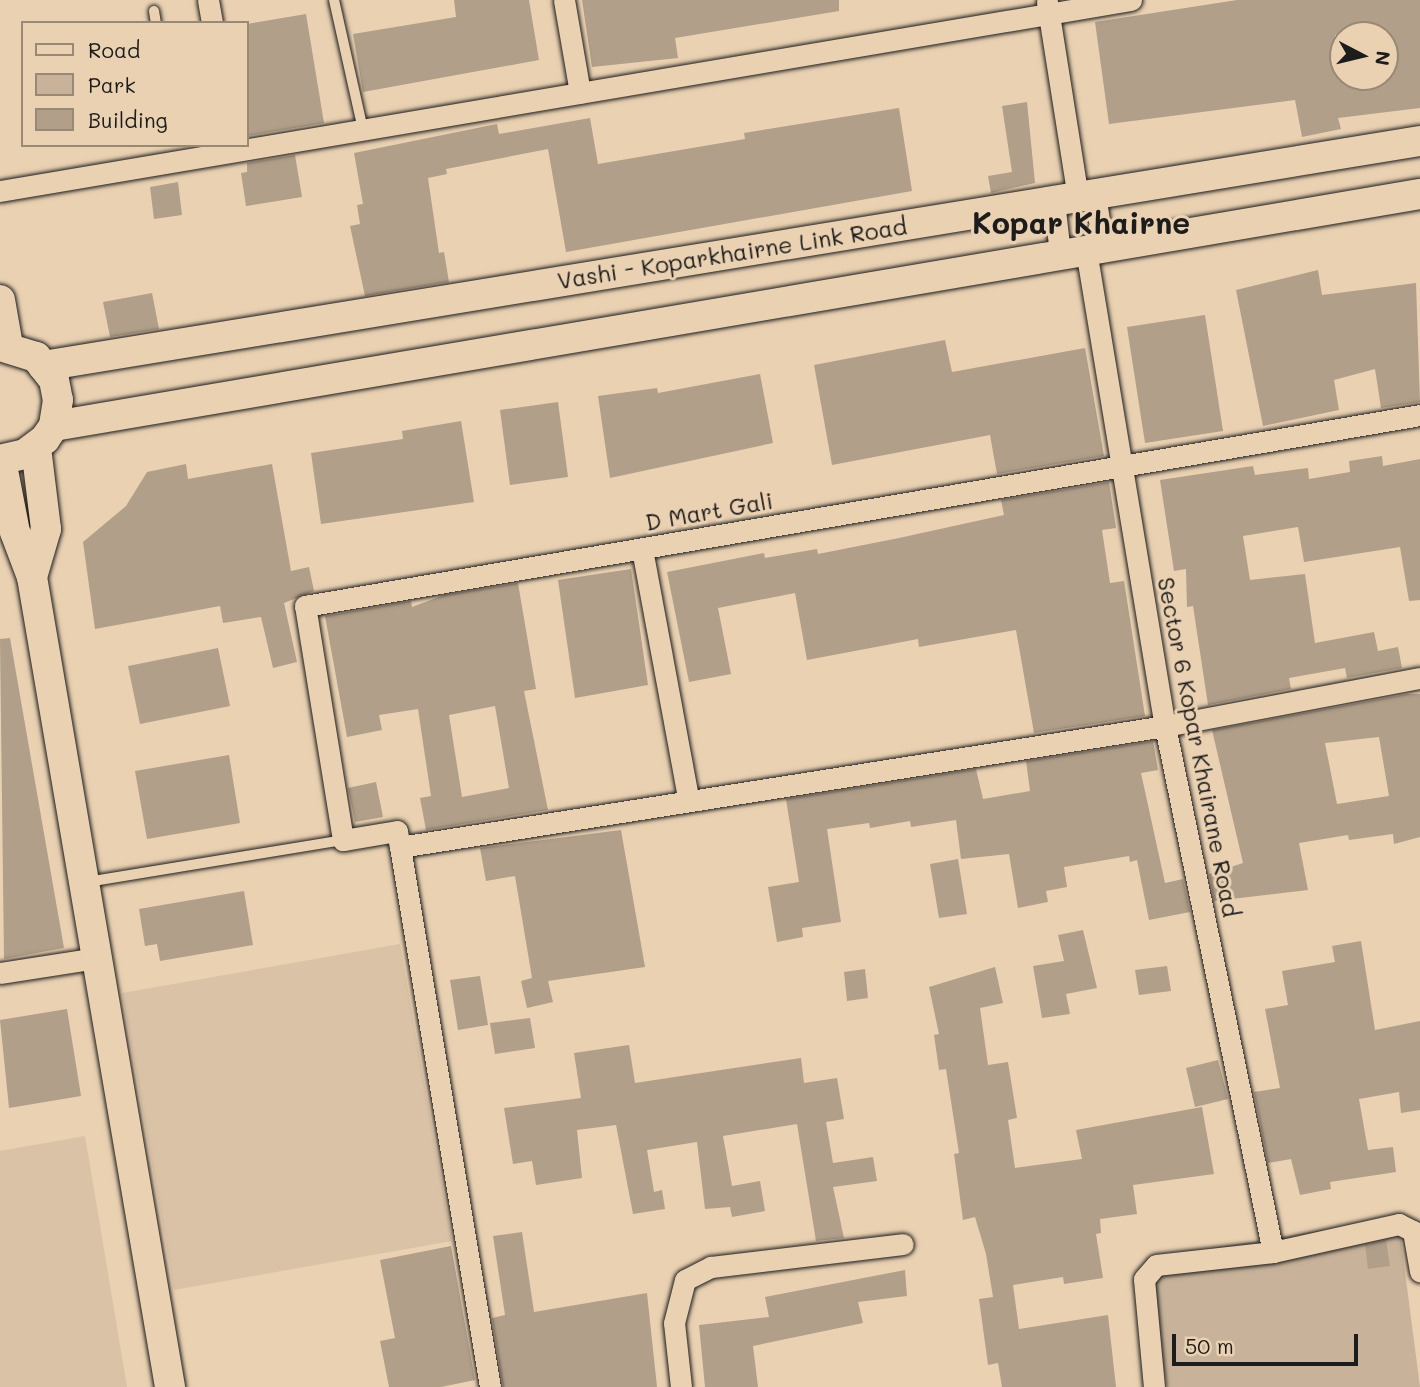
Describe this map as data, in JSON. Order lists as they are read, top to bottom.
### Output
{
  "streets": {
    "main road": ["Vashi - Koparkhairne Link Road"],
    "street": ["D Mart Gali", "Sector 6 Kopar Khairane Road"]
  },
  "crossings": [
    ["D Mart Gali", "Sector 6 Kopar Khairane Road"]
  ],
  "districts": ["Kopar Khairne"],
  "legend": ["Road", "Park", "Building"],
  "scale_bar": "50 m",
  "north": "right"
}
